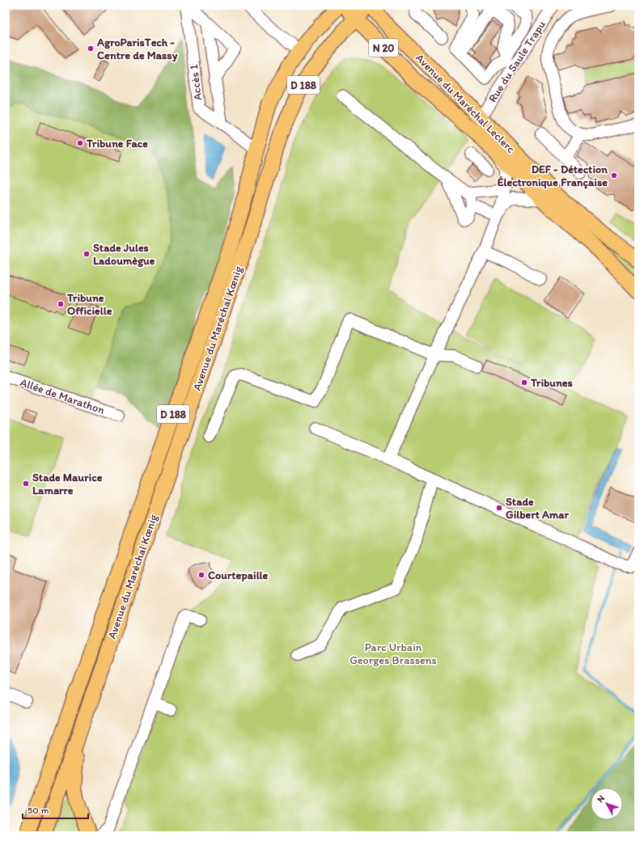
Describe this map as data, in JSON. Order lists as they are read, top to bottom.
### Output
{
  "streets": {
    "main road": [
      "N 20",
      "D 188",
      "Avenue du Maréchal Leclerc",
      "Avenue du Maréchal Kœnig"
    ],
    "street": ["Rue du Saule Trapu", "Accès 1", "Allée de Marathon"]
  },
  "crossings": [
    ["Rue du Saule Trapu", "Avenue du Maréchal Leclerc"],
    ["Accès 1", "Avenue du Maréchal Kœnig"],
    ["Avenue du Maréchal Leclerc", "Avenue du Maréchal Kœnig"]
  ],
  "parks": ["Parc Urbain Georges Brassens"],
  "places": [
    "AgroParisTech - Centre de Massy",
    "Tribune Face",
    "DEF - Détection Électronique Française",
    "Stade Jules Ladoumègue",
    "Tribune Officielle",
    "Tribunes",
    "Stade Maurice Lamarre",
    "Stade Gilbert Amar",
    "Courtepaille"
  ],
  "scale_bar": "50 m",
  "north": "top left"
}
